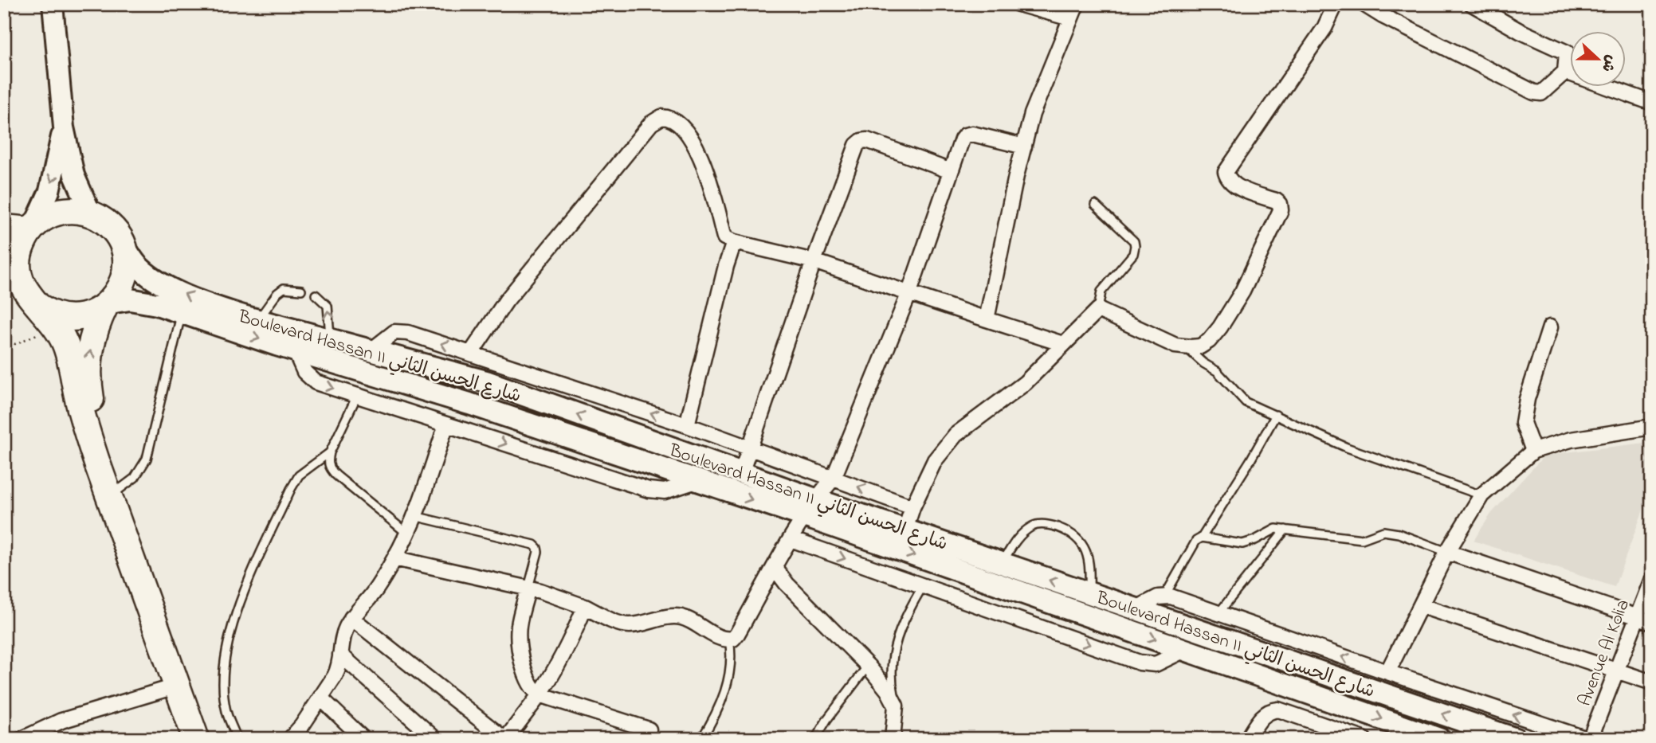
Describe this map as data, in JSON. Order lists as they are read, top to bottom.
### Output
{
  "streets": {
    "main road": ["Boulevard Hassan II شارع الحسن الثاني"],
    "street": ["Avenue Al Kolia"]
  },
  "north": "right"
}
